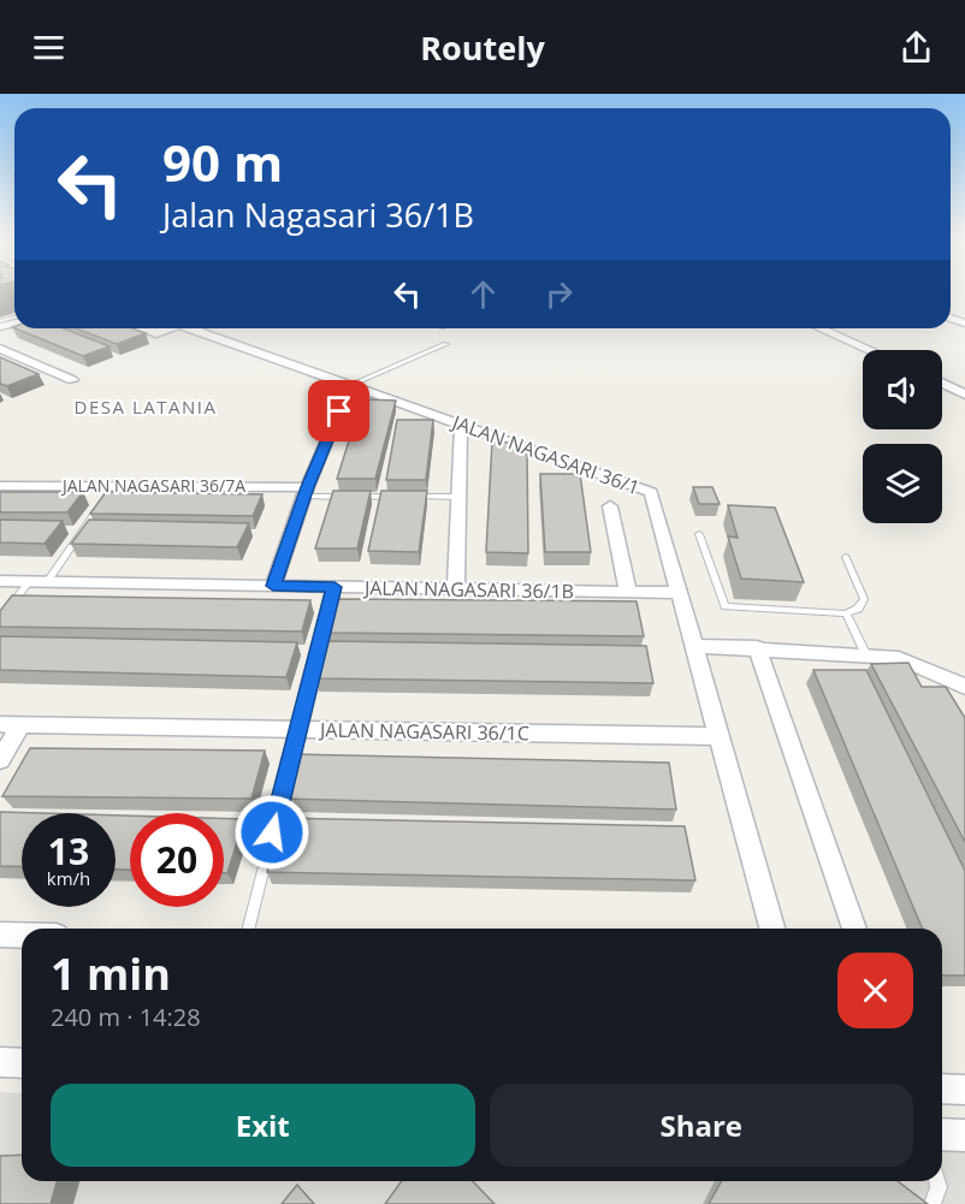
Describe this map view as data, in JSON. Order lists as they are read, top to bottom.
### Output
{
  "streets": {
    "street": [
      "JALAN NAGASARI 36/1",
      "JALAN NAGASARI 36/7A",
      "JALAN NAGASARI 36/1B",
      "JALAN NAGASARI 36/1C"
    ]
  },
  "crossings": [
    ["JALAN NAGASARI 36/1", "JALAN NAGASARI 36/1B"],
    ["JALAN NAGASARI 36/1", "JALAN NAGASARI 36/1C"]
  ],
  "districts": ["DESA LATANIA"],
  "page": {
    "header": "Routely",
    "turn": ["90 m", "Jalan Nagasari 36/1B"],
    "speed": "13 km/h",
    "limit": "20",
    "heading": ["1 min", "240 m · 14:28"],
    "buttons": ["Exit", "Share"]
  }
}
